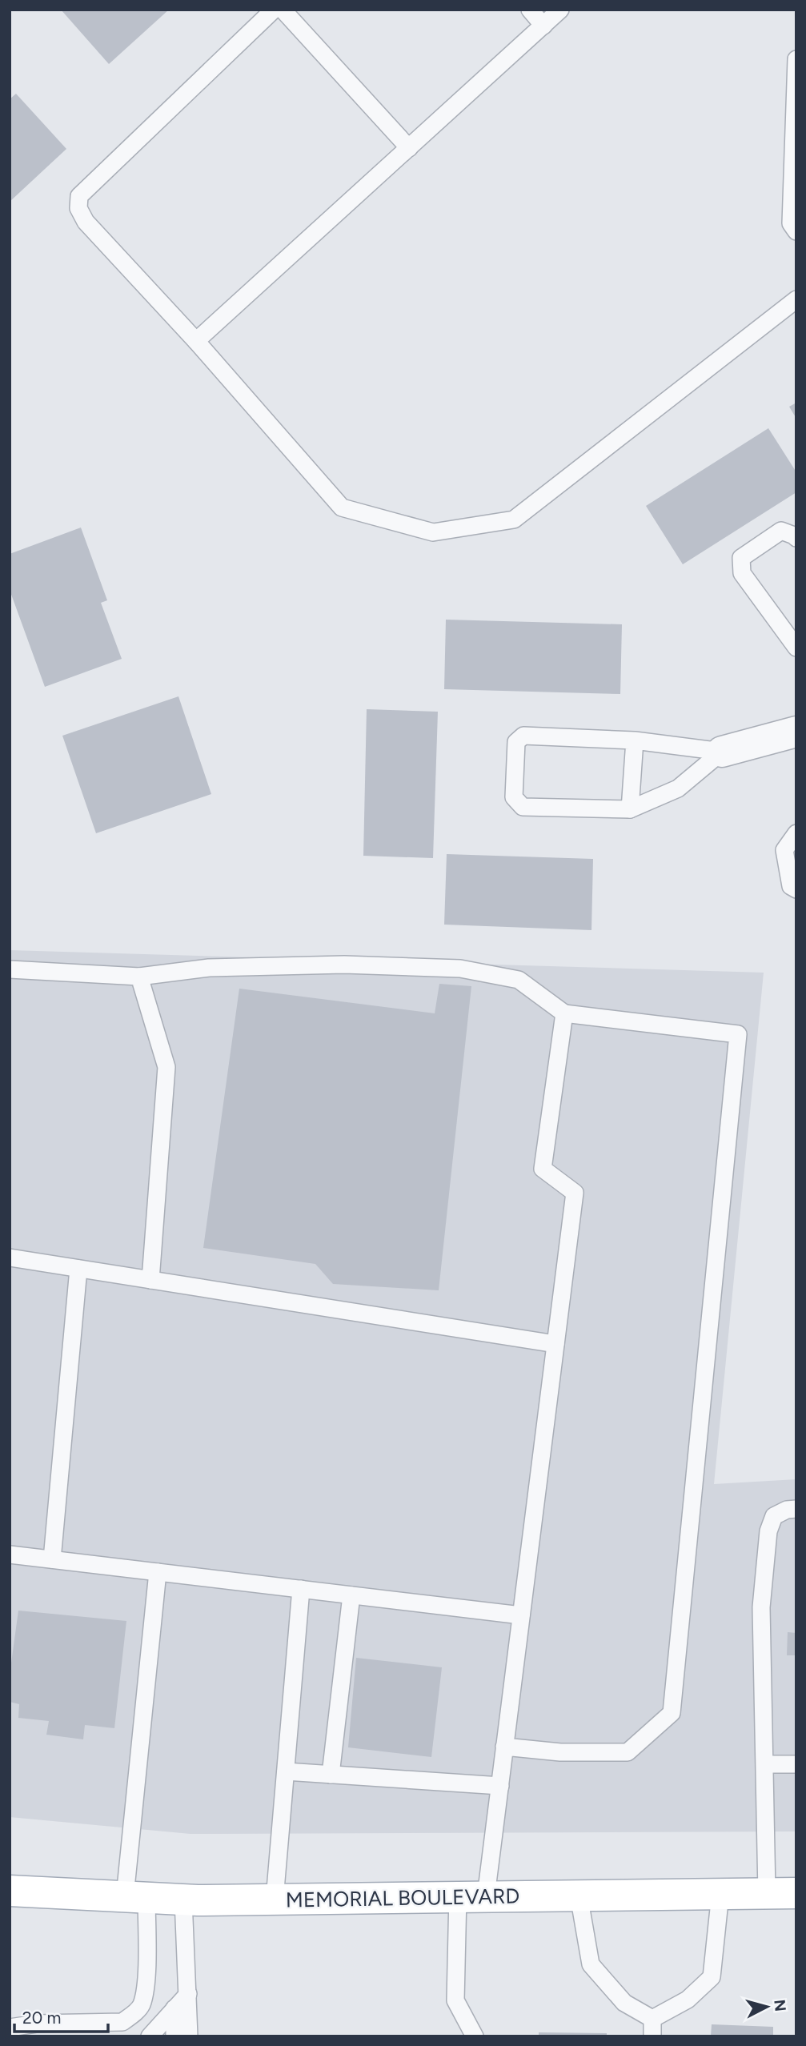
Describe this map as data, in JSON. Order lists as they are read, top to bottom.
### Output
{
  "streets": {
    "main road": ["MEMORIAL BOULEVARD"]
  },
  "scale_bar": "20 m",
  "north": "right"
}
